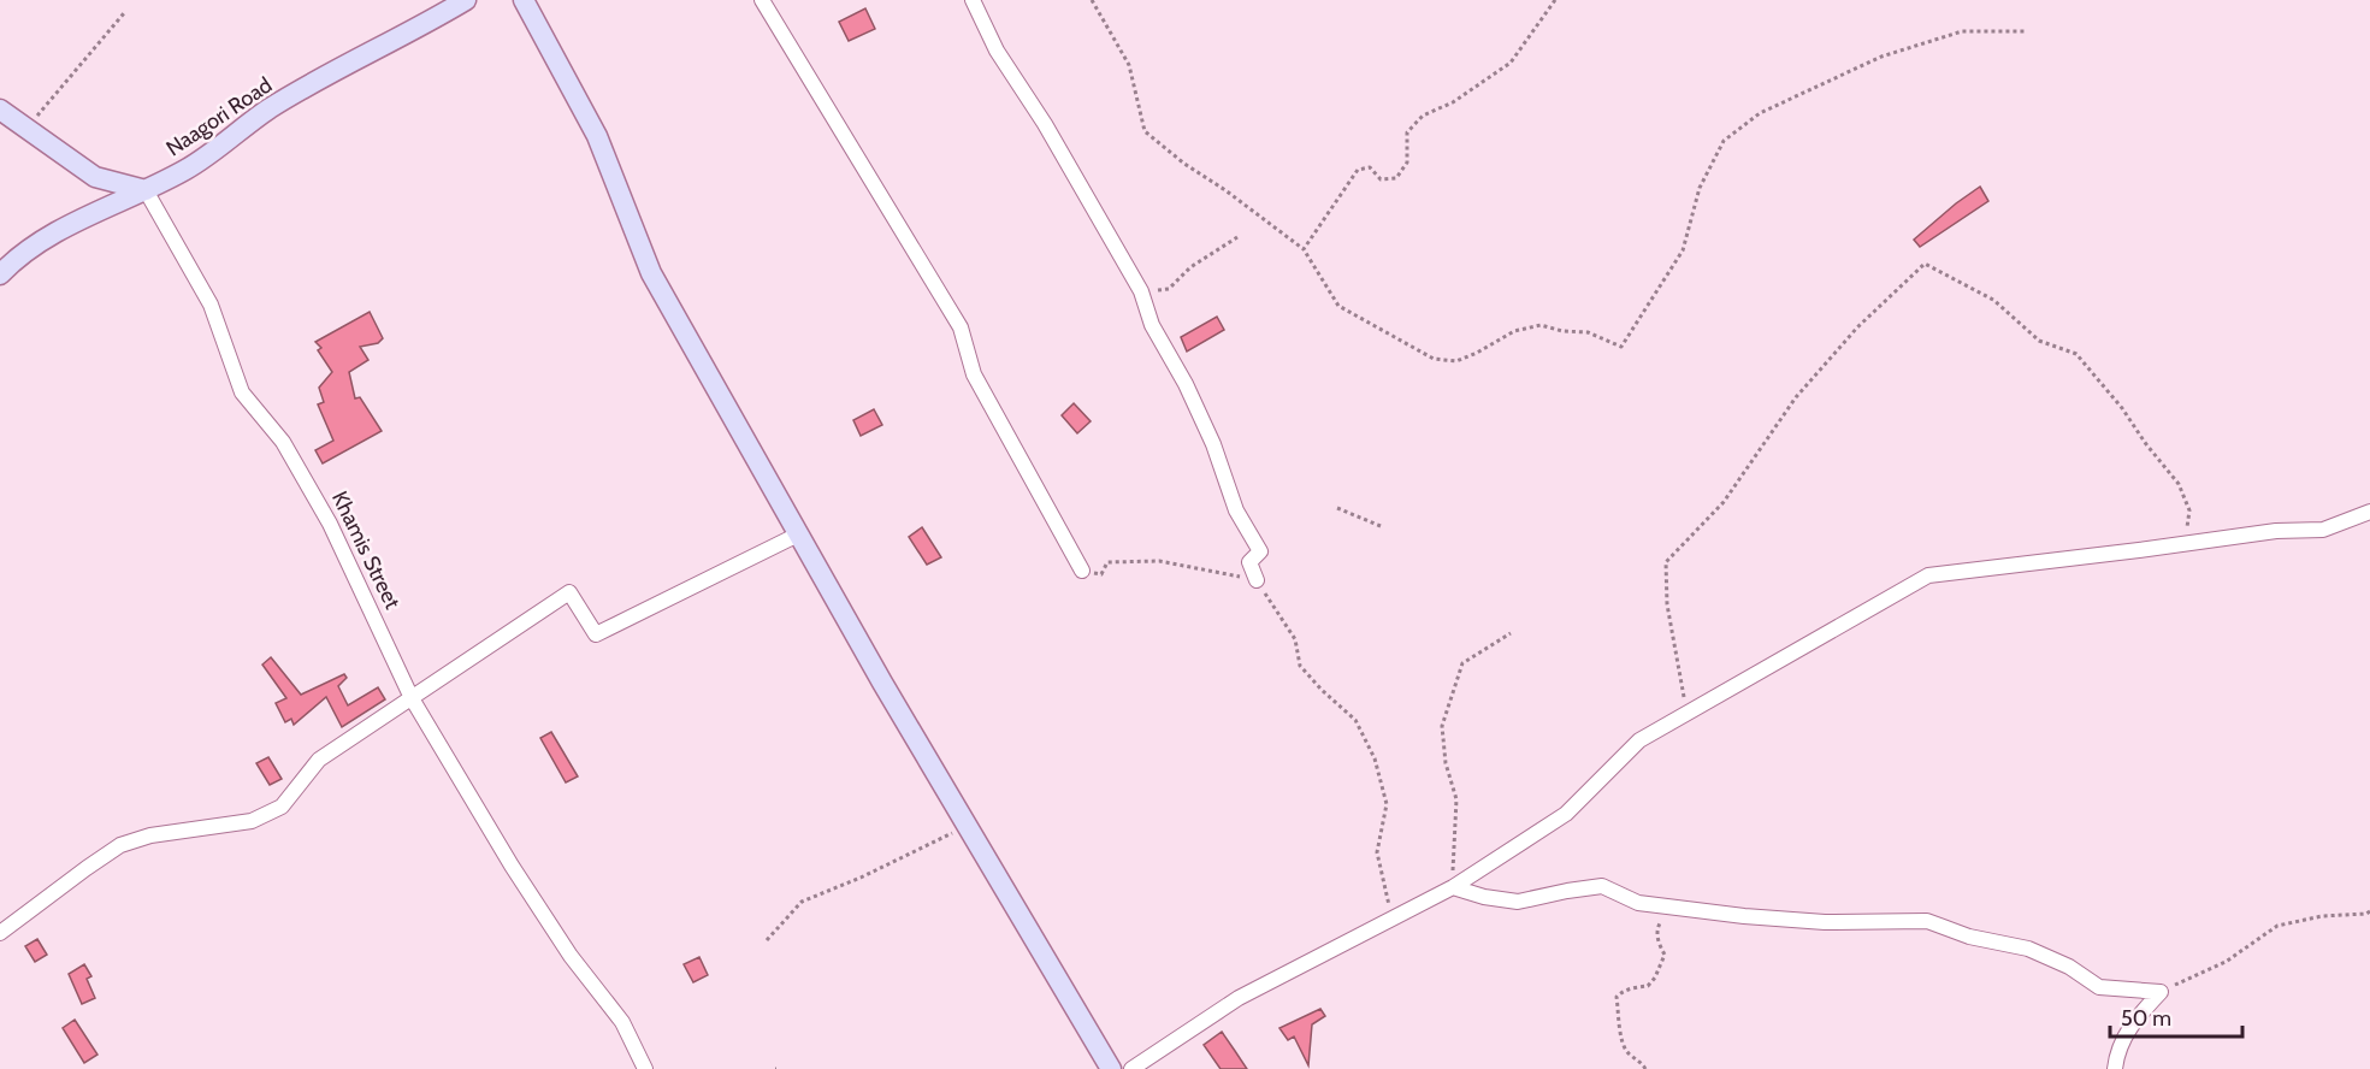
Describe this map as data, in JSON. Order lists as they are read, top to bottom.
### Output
{
  "streets": {
    "street": ["Naagori Road", "Khamis Street"]
  },
  "crossings": [
    ["Naagori Road", "Khamis Street"]
  ],
  "scale_bar": "50 m"
}
